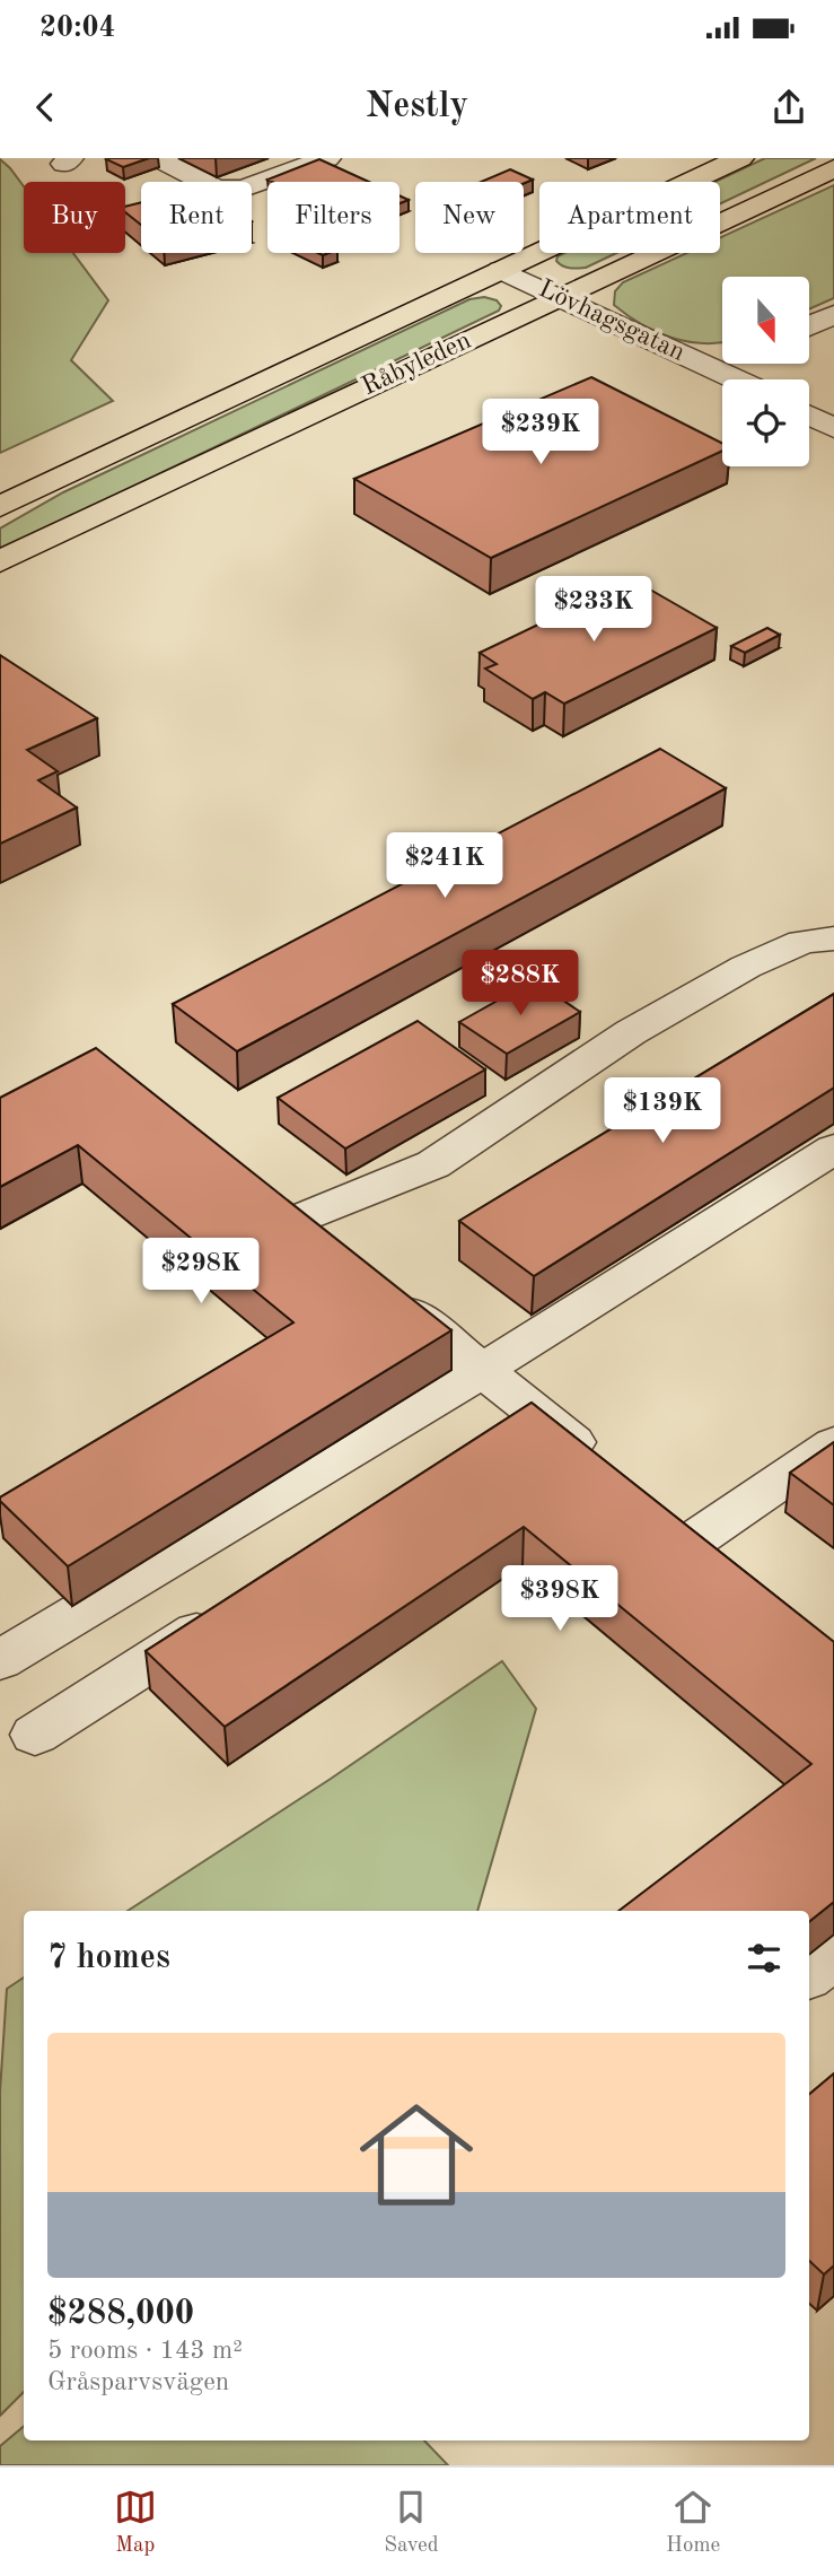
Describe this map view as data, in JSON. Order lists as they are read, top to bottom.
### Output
{
  "streets": {
    "main road": ["Råbyleden"],
    "street": ["Lövhagsgatan"]
  },
  "crossings": [
    ["Lövhagsgatan", "Råbyleden"]
  ],
  "north": "bottom",
  "page": {
    "status": "20:04",
    "header": "Nestly",
    "chip": [
      "Buy",
      "Rent",
      "Filters",
      "New",
      "Apartment"
    ],
    "price": [
      "$239K",
      "$233K",
      "$241K",
      "$288K",
      "$139K",
      "$298K",
      "$398K"
    ],
    "heading": "7 homes",
    "list": [
      {
        "name": "$288,000",
        "note": "5 rooms · 143 m² · Gråsparvsvägen"
      }
    ],
    "tabs": ["Map", "Saved", "Home"]
  }
}
